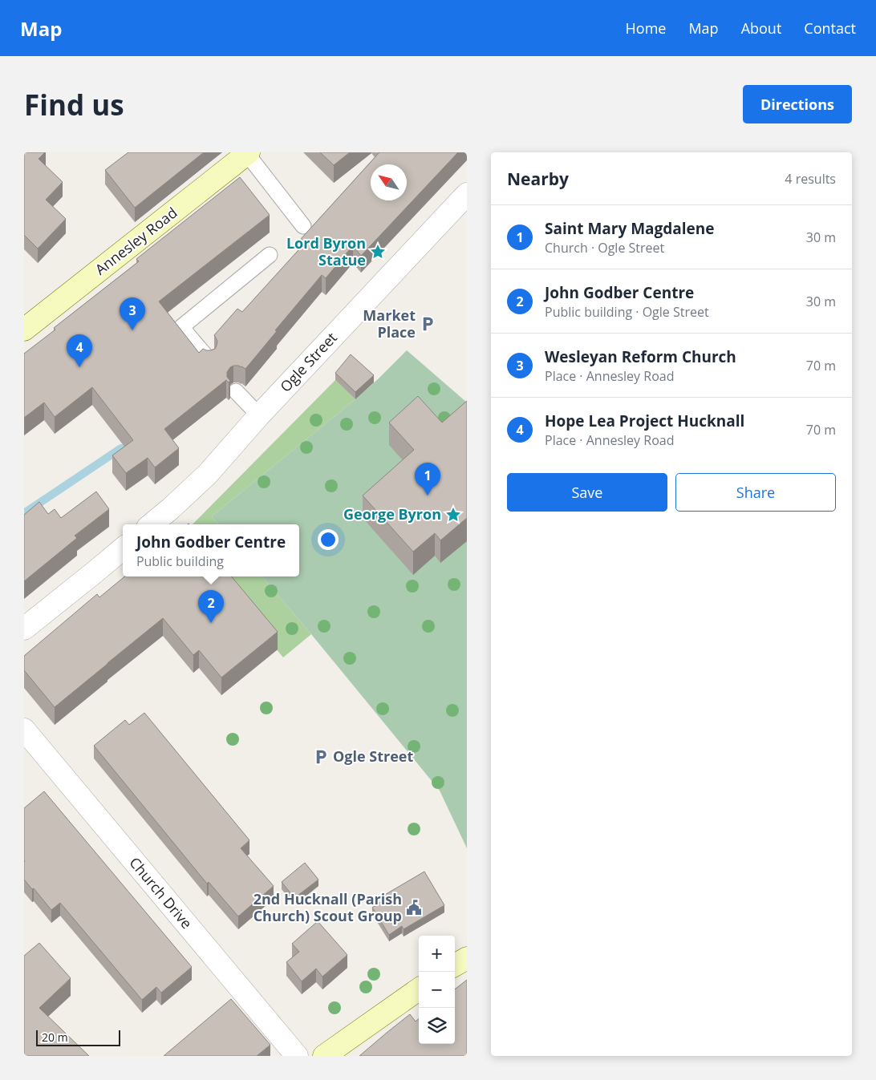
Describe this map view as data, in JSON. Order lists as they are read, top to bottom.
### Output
{
  "streets": {
    "street": ["Annesley Road", "Ogle Street", "Church Drive"]
  },
  "places": {
    "place": ["Lord Byron Statue", "George Byron"],
    "parking": ["Market Place", "Ogle Street"],
    "public building": ["2nd Hucknall (Parish Church) Scout Group"]
  },
  "scale_bar": "20 m",
  "north": "top left",
  "page": {
    "header": "Map",
    "nav": [
      "Home",
      "Map",
      "About",
      "Contact"
    ],
    "buttons": [
      "Directions",
      ["Save", "Share"]
    ],
    "title": "Find us",
    "heading": ["Nearby", "4 results"],
    "list": [
      {
        "mark": "1",
        "name": "Saint Mary Magdalene",
        "note": "Church · Ogle Street",
        "value": "30 m"
      },
      {
        "mark": "2",
        "name": "John Godber Centre",
        "note": "Public building · Ogle Street",
        "value": "30 m"
      },
      {
        "mark": "3",
        "name": "Wesleyan Reform Church",
        "note": "Place · Annesley Road",
        "value": "70 m"
      },
      {
        "mark": "4",
        "name": "Hope Lea Project Hucknall",
        "note": "Place · Annesley Road",
        "value": "70 m"
      }
    ],
    "pins": [
      "3",
      "4",
      "1",
      "2"
    ],
    "popup": ["John Godber Centre", "Public building"],
    "map_buttons": ["+", "−"],
    "scale": "20 m"
  }
}
